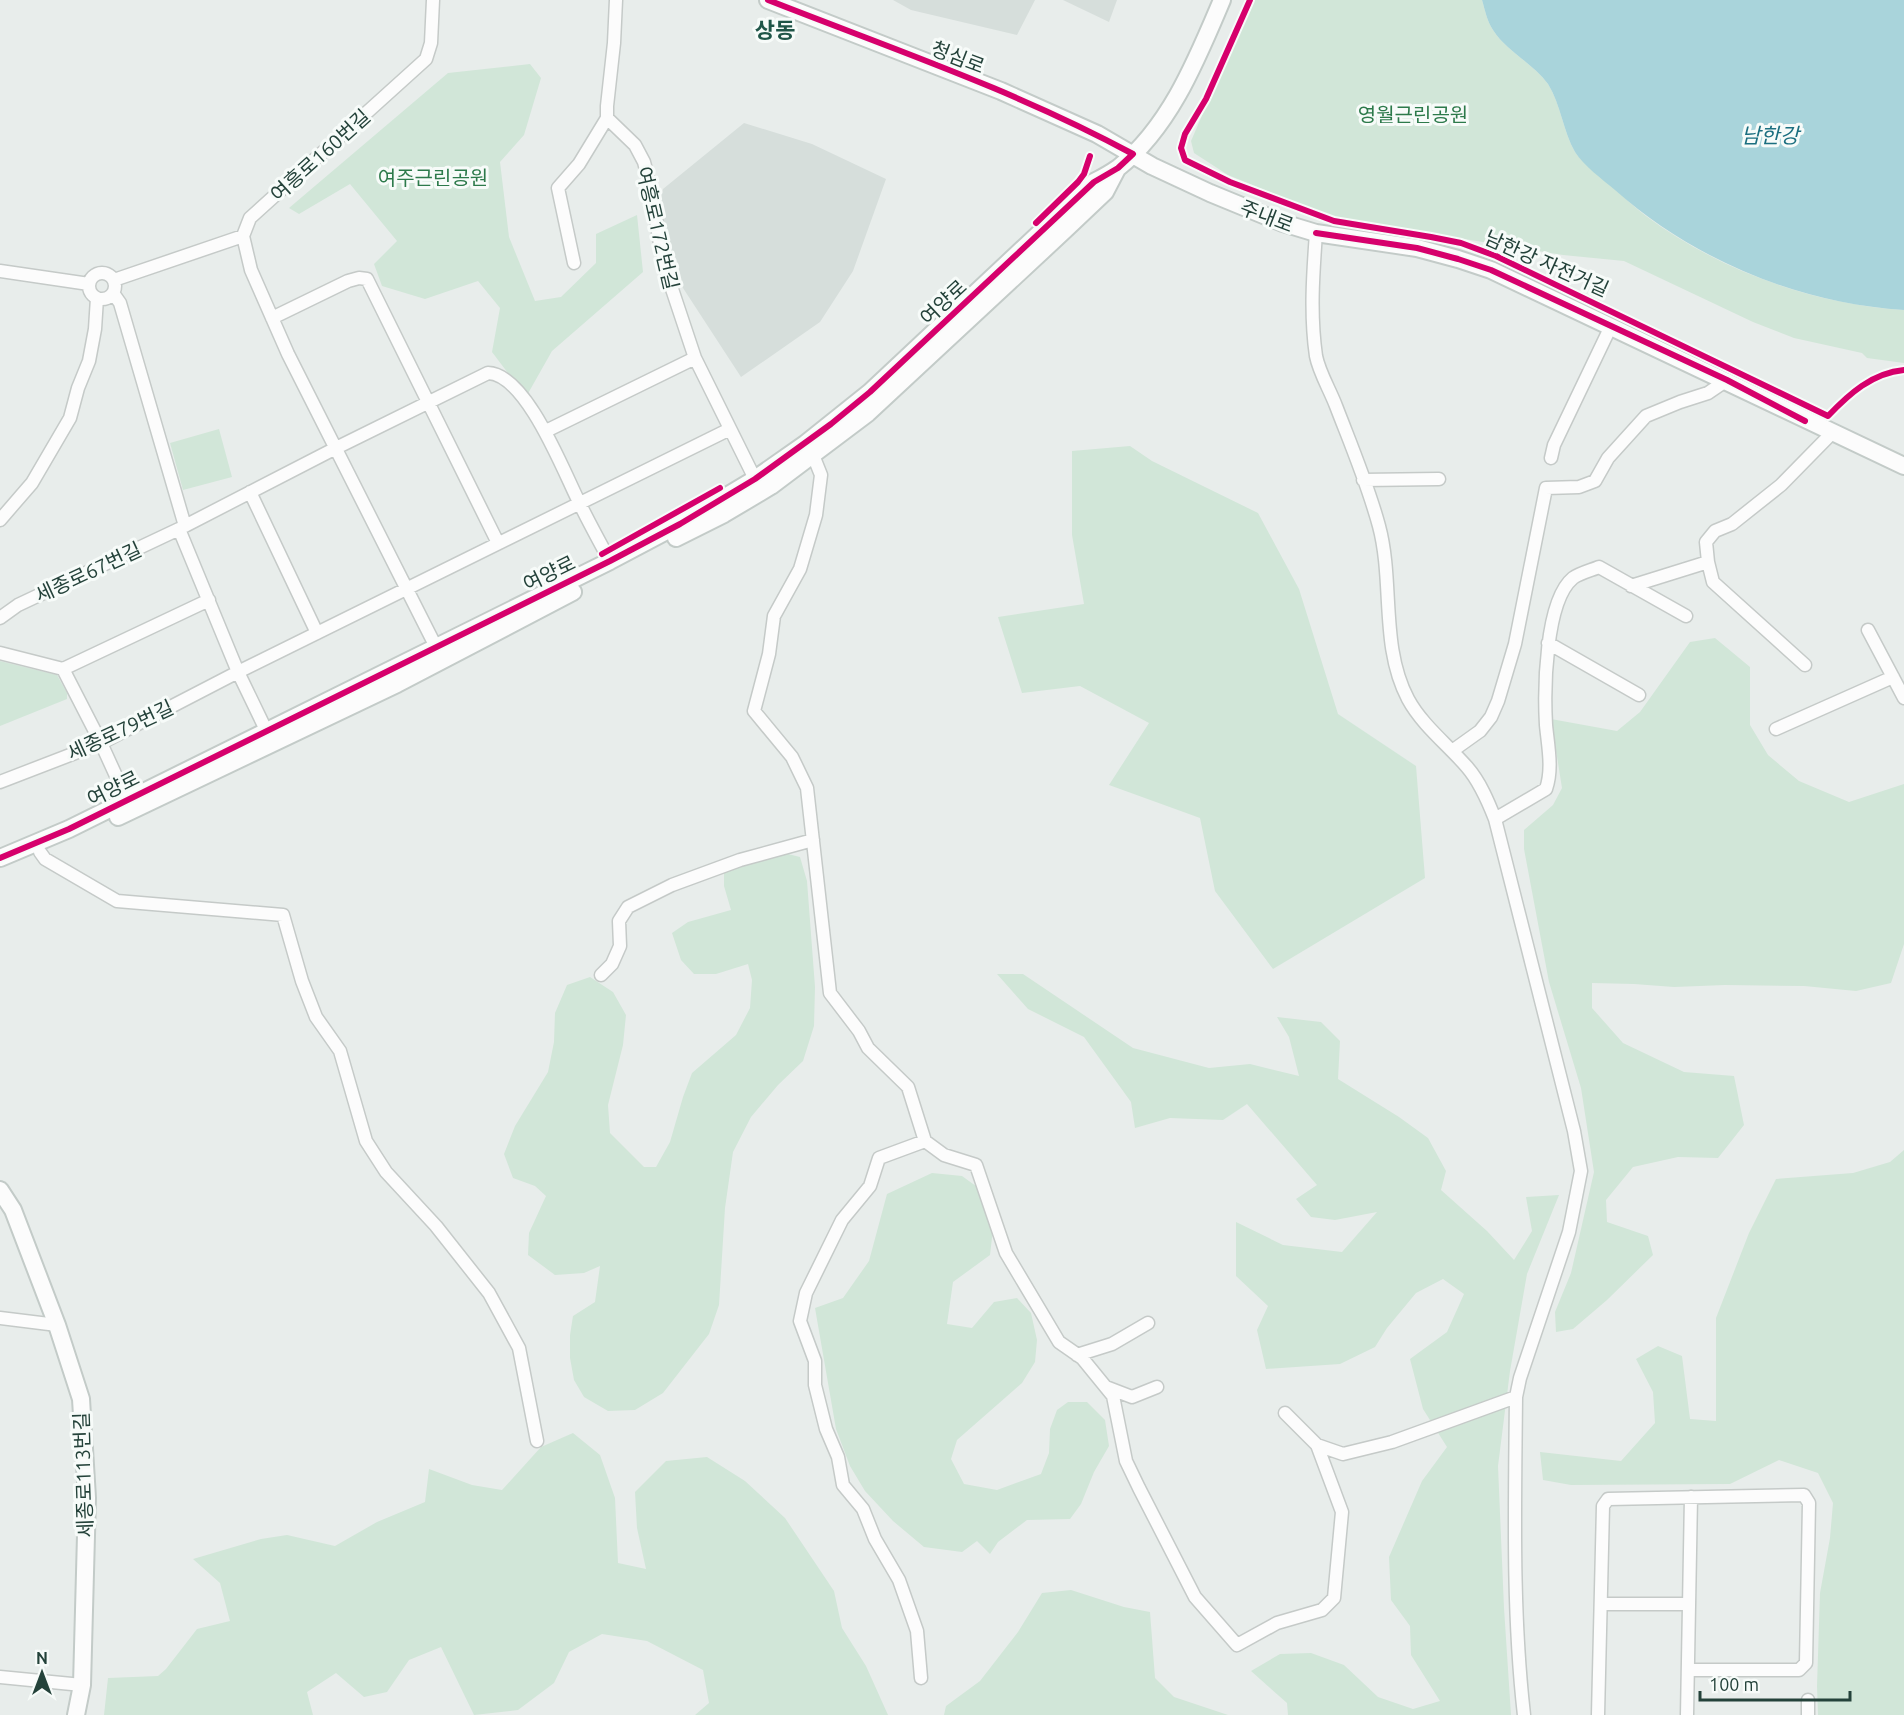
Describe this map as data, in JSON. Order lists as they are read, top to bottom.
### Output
{
  "streets": {
    "street": [
      "청심로",
      "여흥로160번길",
      "주내로",
      "여흥로172번길",
      "여양로",
      "세종로67번길",
      "세종로79번길",
      "세종로113번길"
    ],
    "cycle path": ["남한강 자전거길"]
  },
  "crossings": [
    ["청심로", "주내로"],
    ["청심로", "여양로"],
    ["주내로", "여양로"],
    ["여흥로172번길", "여양로"]
  ],
  "districts": ["상동"],
  "water": ["남한강"],
  "parks": ["영월근린공원", "여주근린공원"],
  "scale_bar": "100 m",
  "north": "top"
}
